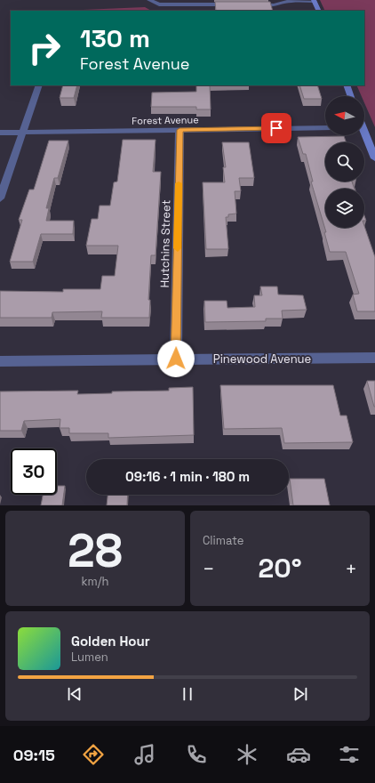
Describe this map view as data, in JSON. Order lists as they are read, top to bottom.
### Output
{
  "streets": {
    "street": ["Forest Avenue", "Hutchins Street", "Pinewood Avenue"]
  },
  "crossings": [
    ["Forest Avenue", "Hutchins Street"],
    ["Hutchins Street", "Pinewood Avenue"]
  ],
  "north": "left",
  "page": {
    "turn": ["130 m", "Forest Avenue"],
    "limit": "30",
    "trip": "09:16 · 1 min · 180 m",
    "tile": [
      ["28", "km/h"],
      "Climate"
    ],
    "heat": ["−", "20°", "+"],
    "song": ["Golden Hour", "Lumen"],
    "tabs": "09:15"
  }
}
